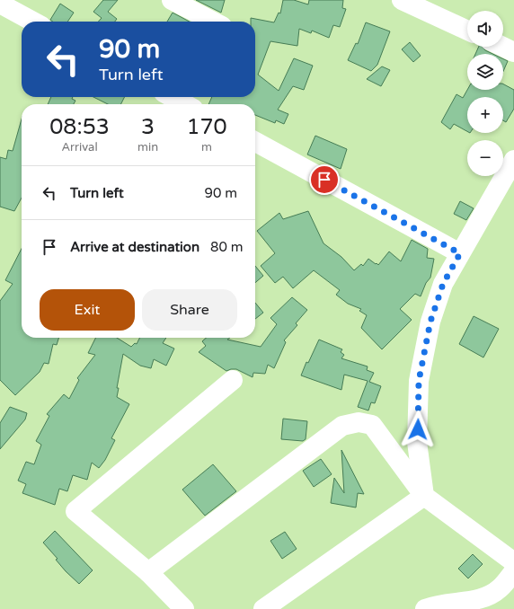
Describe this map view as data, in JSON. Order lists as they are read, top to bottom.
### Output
{
  "page": {
    "map_buttons": ["+", "−"],
    "turn": ["90 m", "Turn left"],
    "eta": [
      "08:53",
      "Arrival",
      "3",
      "min",
      "170",
      "m"
    ],
    "list": [
      {
        "name": "Turn left",
        "value": "90 m"
      },
      {
        "name": "Arrive at destination",
        "value": "80 m"
      }
    ],
    "buttons": ["Exit", "Share"]
  }
}
